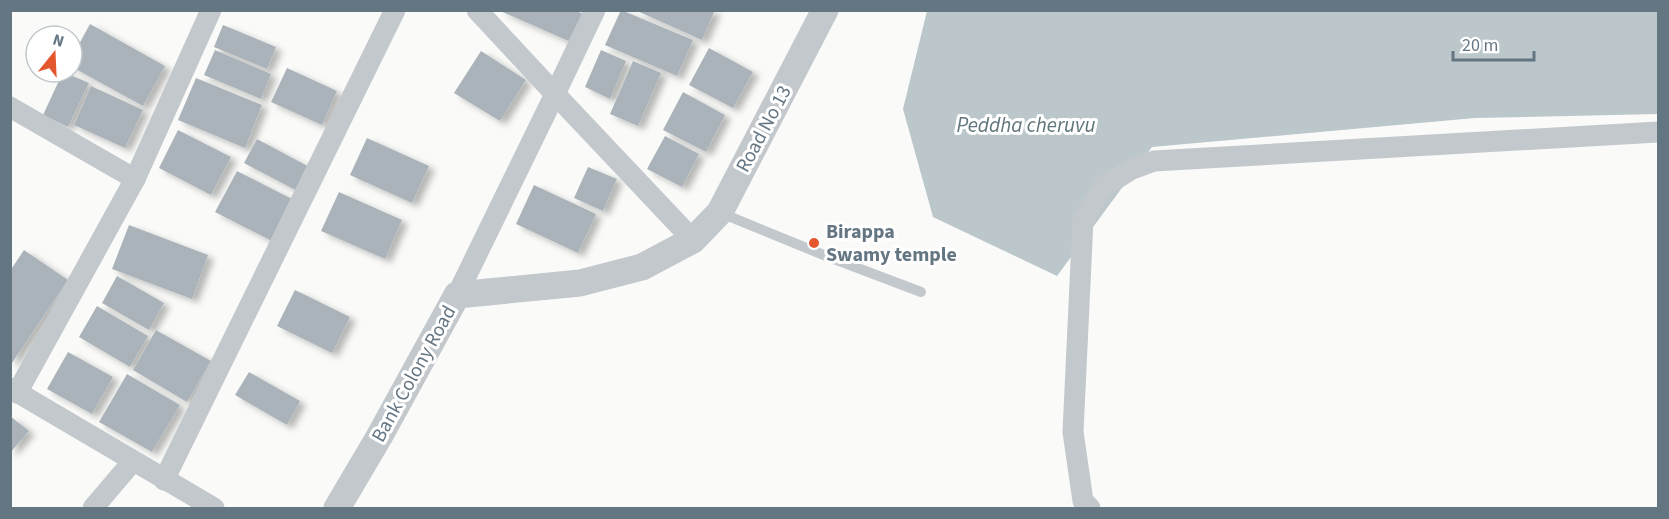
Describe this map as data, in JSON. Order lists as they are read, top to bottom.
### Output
{
  "streets": {
    "street": ["Road No 13", "Bank Colony Road"]
  },
  "crossings": [
    ["Road No 13", "Bank Colony Road"]
  ],
  "water": ["Peddha cheruvu"],
  "places": ["Birappa Swamy temple"],
  "scale_bar": "20 m",
  "north": "top"
}
